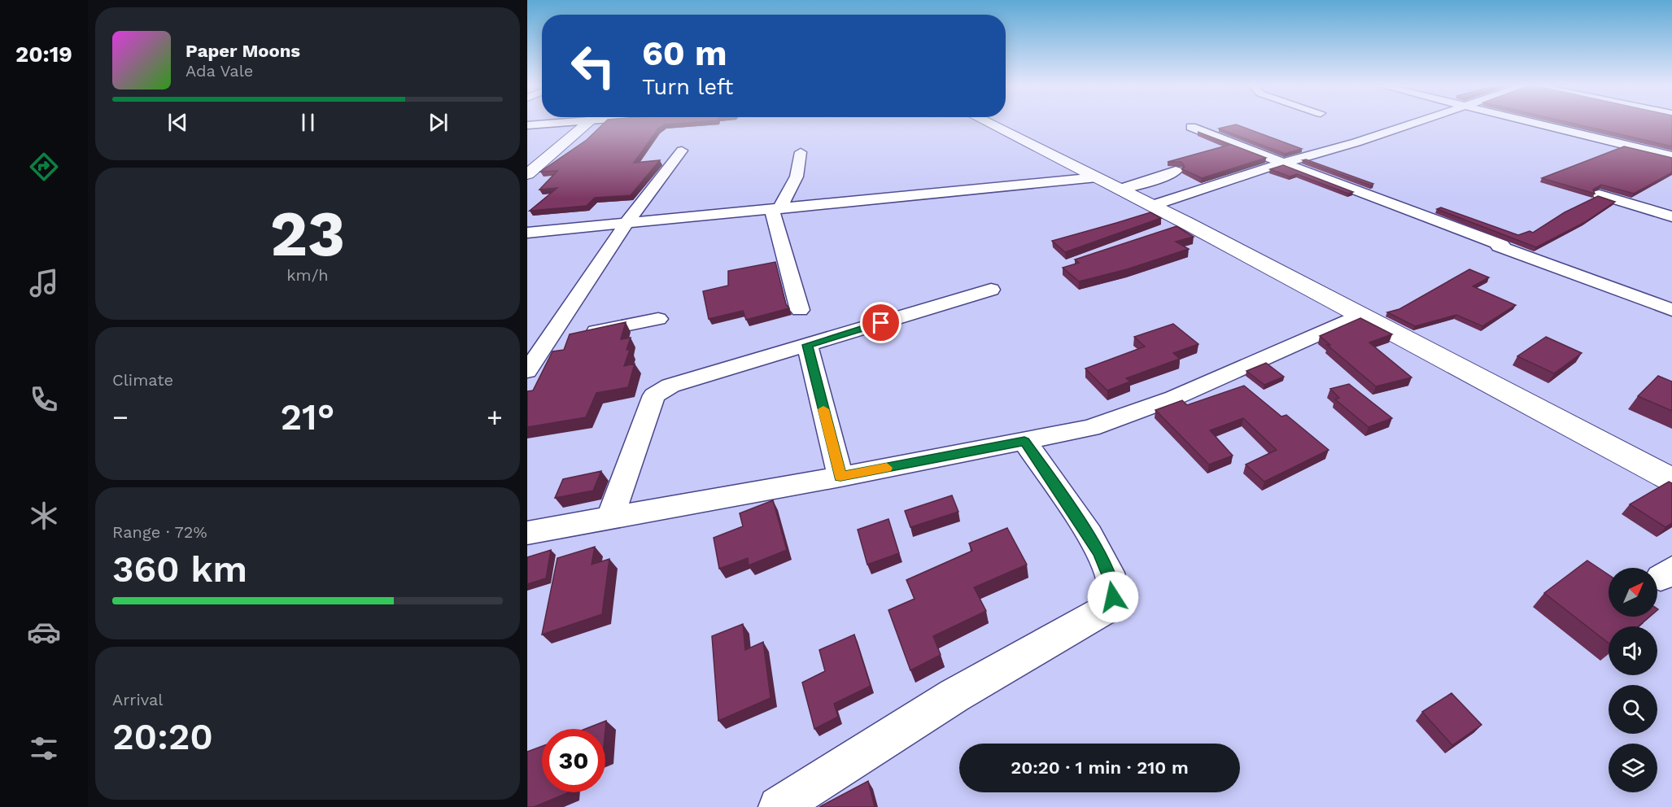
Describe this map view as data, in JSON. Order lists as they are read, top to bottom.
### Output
{
  "north": "top right",
  "page": {
    "tabs": "20:19",
    "turn": ["60 m", "Turn left"],
    "song": ["Paper Moons", "Ada Vale"],
    "tile": [
      ["23", "km/h"],
      "Climate",
      ["Range · 72%", "360 km"],
      ["Arrival", "20:20"]
    ],
    "heat": ["−", "21°", "+"],
    "limit": "30",
    "trip": "20:20 · 1 min · 210 m"
  }
}
